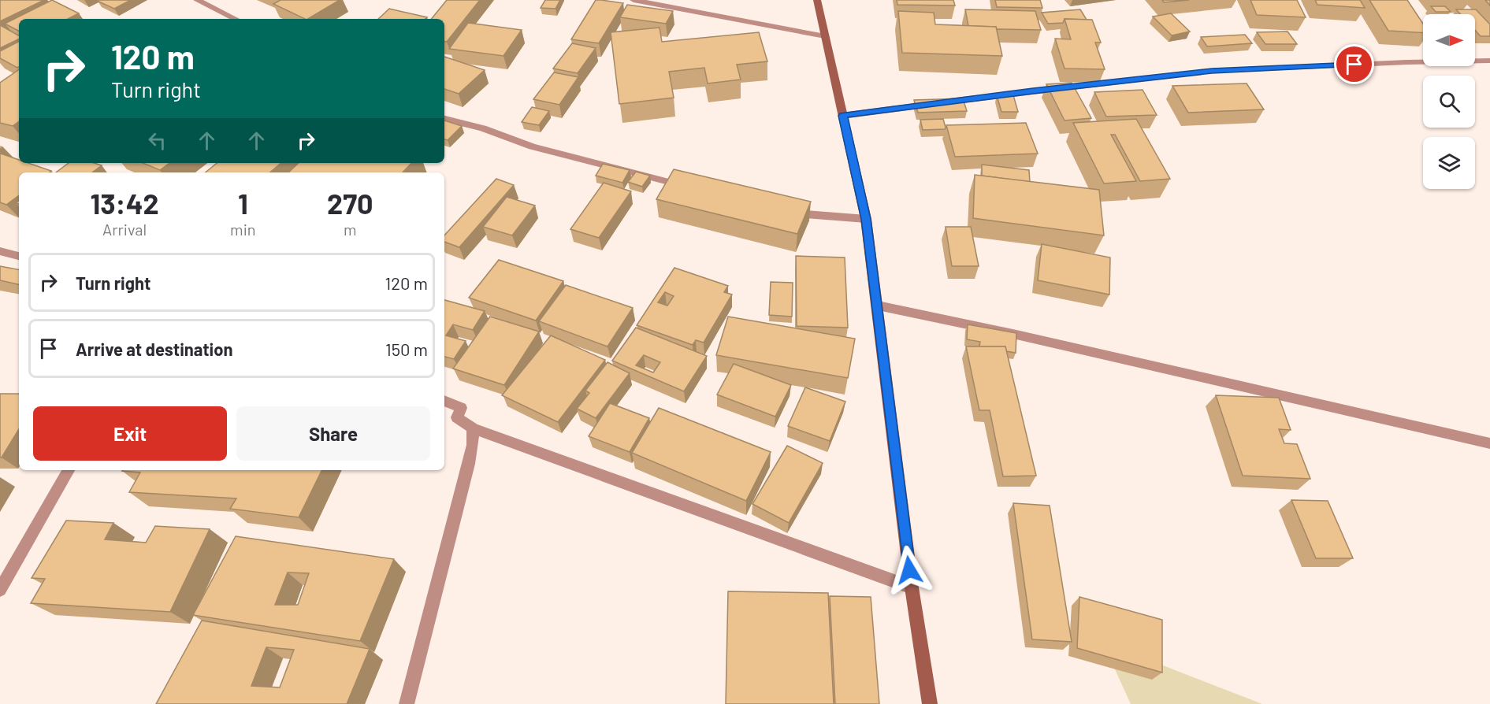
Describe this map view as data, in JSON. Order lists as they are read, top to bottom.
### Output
{
  "north": "right",
  "page": {
    "turn": ["120 m", "Turn right"],
    "eta": [
      "13:42",
      "Arrival",
      "1",
      "min",
      "270",
      "m"
    ],
    "list": [
      {
        "name": "Turn right",
        "value": "120 m"
      },
      {
        "name": "Arrive at destination",
        "value": "150 m"
      }
    ],
    "buttons": ["Exit", "Share"]
  }
}
